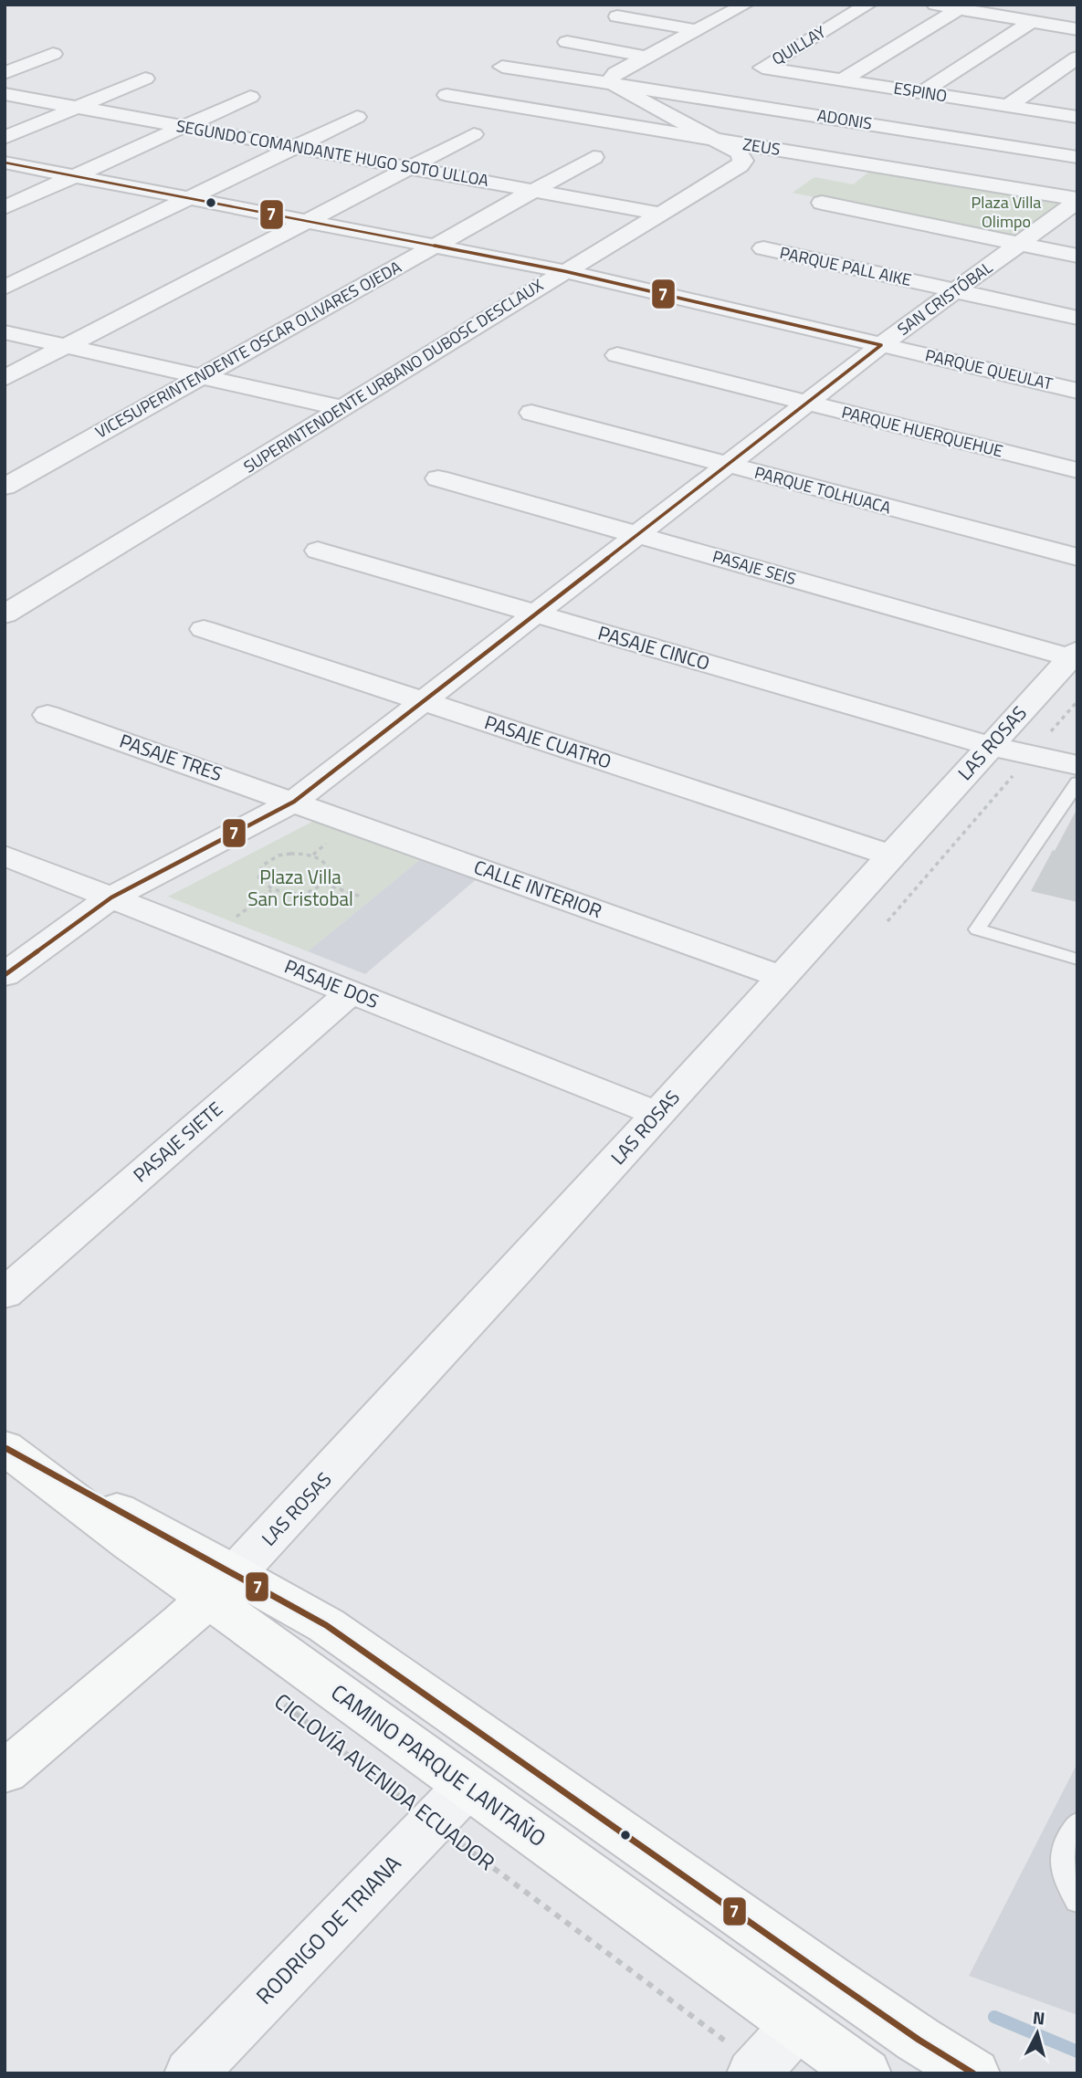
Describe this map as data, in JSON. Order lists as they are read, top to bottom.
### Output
{
  "streets": {
    "main road": ["CAMINO PARQUE LANTAÑO"],
    "street": [
      "QUILLAY",
      "ESPINO",
      "ADONIS",
      "ZEUS",
      "SEGUNDO COMANDANTE HUGO SOTO ULLOA",
      "PARQUE PALL AIKE",
      "SAN CRISTÓBAL",
      "VICESUPERINTENDENTE OSCAR OLIVARES OJEDA",
      "PARQUE QUEULAT",
      "SUPERINTENDENTE URBANO DUBOSC DESCLAUX",
      "PARQUE HUERQUEHUE",
      "PARQUE TOLHUACA",
      "PASAJE SEIS",
      "PASAJE CINCO",
      "PASAJE CUATRO",
      "LAS ROSAS",
      "PASAJE TRES",
      "CALLE INTERIOR",
      "PASAJE DOS",
      "PASAJE SIETE",
      "RODRIGO DE TRIANA"
    ],
    "path": ["CICLOVÍA AVENIDA ECUADOR"]
  },
  "crossings": [
    ["QUILLAY", "ESPINO"],
    ["ADONIS", "SUPERINTENDENTE URBANO DUBOSC DESCLAUX"],
    ["ZEUS", "SAN CRISTÓBAL"],
    ["ZEUS", "SUPERINTENDENTE URBANO DUBOSC DESCLAUX"],
    ["SEGUNDO COMANDANTE HUGO SOTO ULLOA", "VICESUPERINTENDENTE OSCAR OLIVARES OJEDA"],
    ["SEGUNDO COMANDANTE HUGO SOTO ULLOA", "SUPERINTENDENTE URBANO DUBOSC DESCLAUX"],
    ["PARQUE PALL AIKE", "SAN CRISTÓBAL"],
    ["SAN CRISTÓBAL", "PARQUE QUEULAT"],
    ["SAN CRISTÓBAL", "PARQUE HUERQUEHUE"],
    ["SAN CRISTÓBAL", "PARQUE TOLHUACA"],
    ["SAN CRISTÓBAL", "PASAJE SEIS"],
    ["SAN CRISTÓBAL", "PASAJE CINCO"],
    ["SAN CRISTÓBAL", "PASAJE CUATRO"],
    ["SAN CRISTÓBAL", "PASAJE TRES"],
    ["SAN CRISTÓBAL", "CALLE INTERIOR"],
    ["SAN CRISTÓBAL", "PASAJE DOS"],
    ["VICESUPERINTENDENTE OSCAR OLIVARES OJEDA", "PARQUE QUEULAT"],
    ["PARQUE QUEULAT", "SUPERINTENDENTE URBANO DUBOSC DESCLAUX"],
    ["PASAJE SEIS", "LAS ROSAS"],
    ["PASAJE CINCO", "LAS ROSAS"],
    ["PASAJE CUATRO", "LAS ROSAS"],
    ["LAS ROSAS", "CALLE INTERIOR"],
    ["LAS ROSAS", "PASAJE DOS"],
    ["LAS ROSAS", "CAMINO PARQUE LANTAÑO"],
    ["PASAJE TRES", "CALLE INTERIOR"],
    ["PASAJE DOS", "PASAJE SIETE"],
    ["CAMINO PARQUE LANTAÑO", "RODRIGO DE TRIANA"],
    ["CICLOVÍA AVENIDA ECUADOR", "RODRIGO DE TRIANA"]
  ],
  "parks": ["Plaza Villa Olimpo", "Plaza Villa San Cristobal"],
  "lines": ["transit line 7"],
  "north": "top"
}
